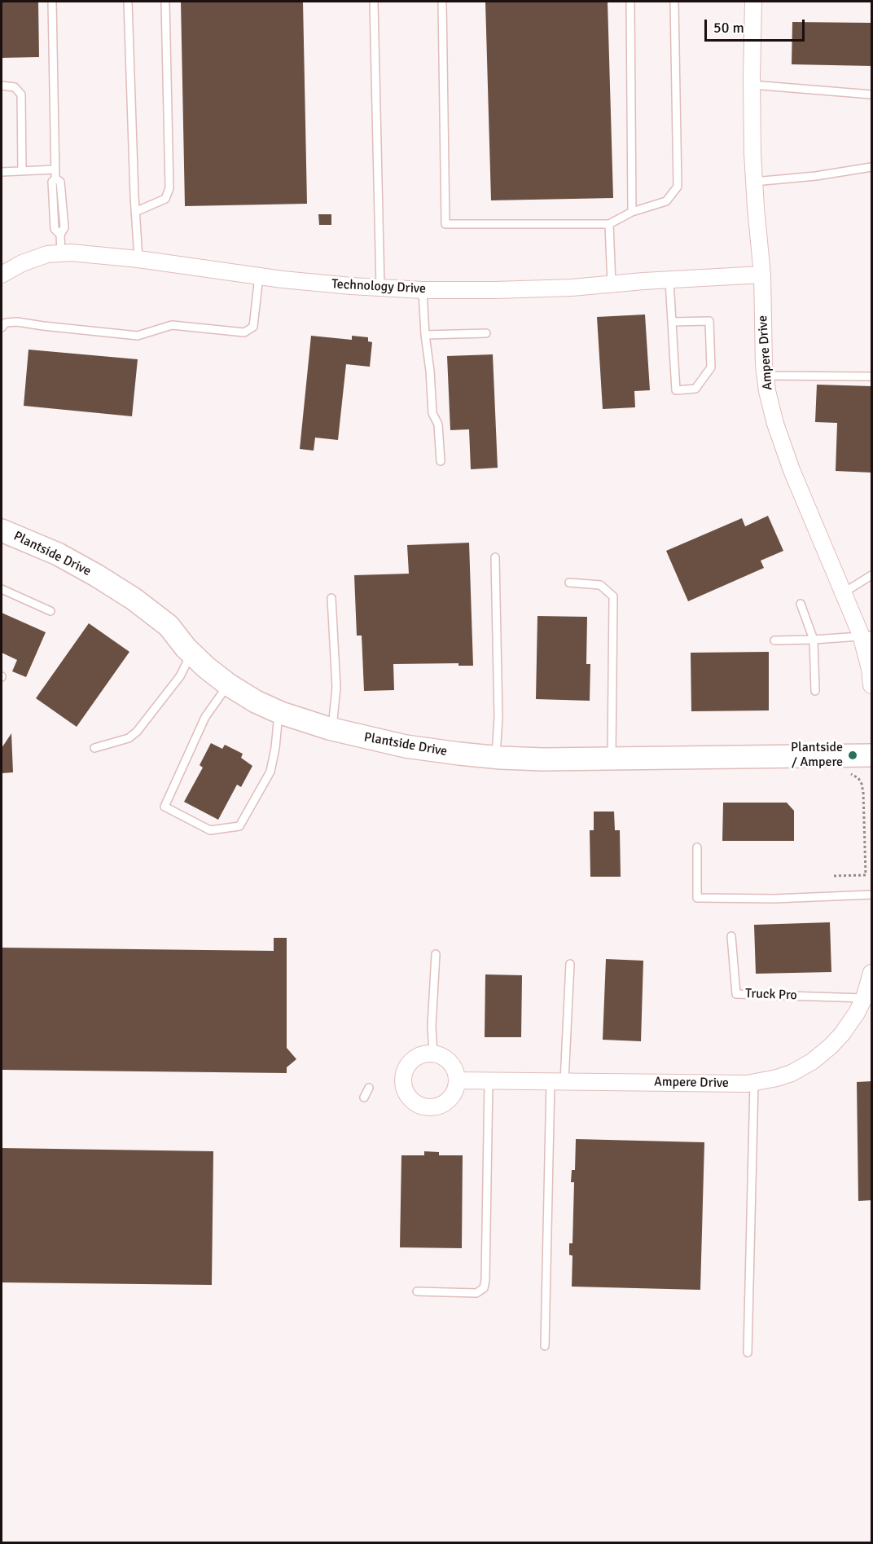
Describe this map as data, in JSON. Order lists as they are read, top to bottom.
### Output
{
  "streets": {
    "street": ["Technology Drive", "Ampere Drive", "Plantside Drive"],
    "lane": ["Truck Pro"]
  },
  "crossings": [
    ["Technology Drive", "Ampere Drive"],
    ["Ampere Drive", "Truck Pro"]
  ],
  "places": ["Plantside / Ampere"],
  "scale_bar": "50 m"
}
